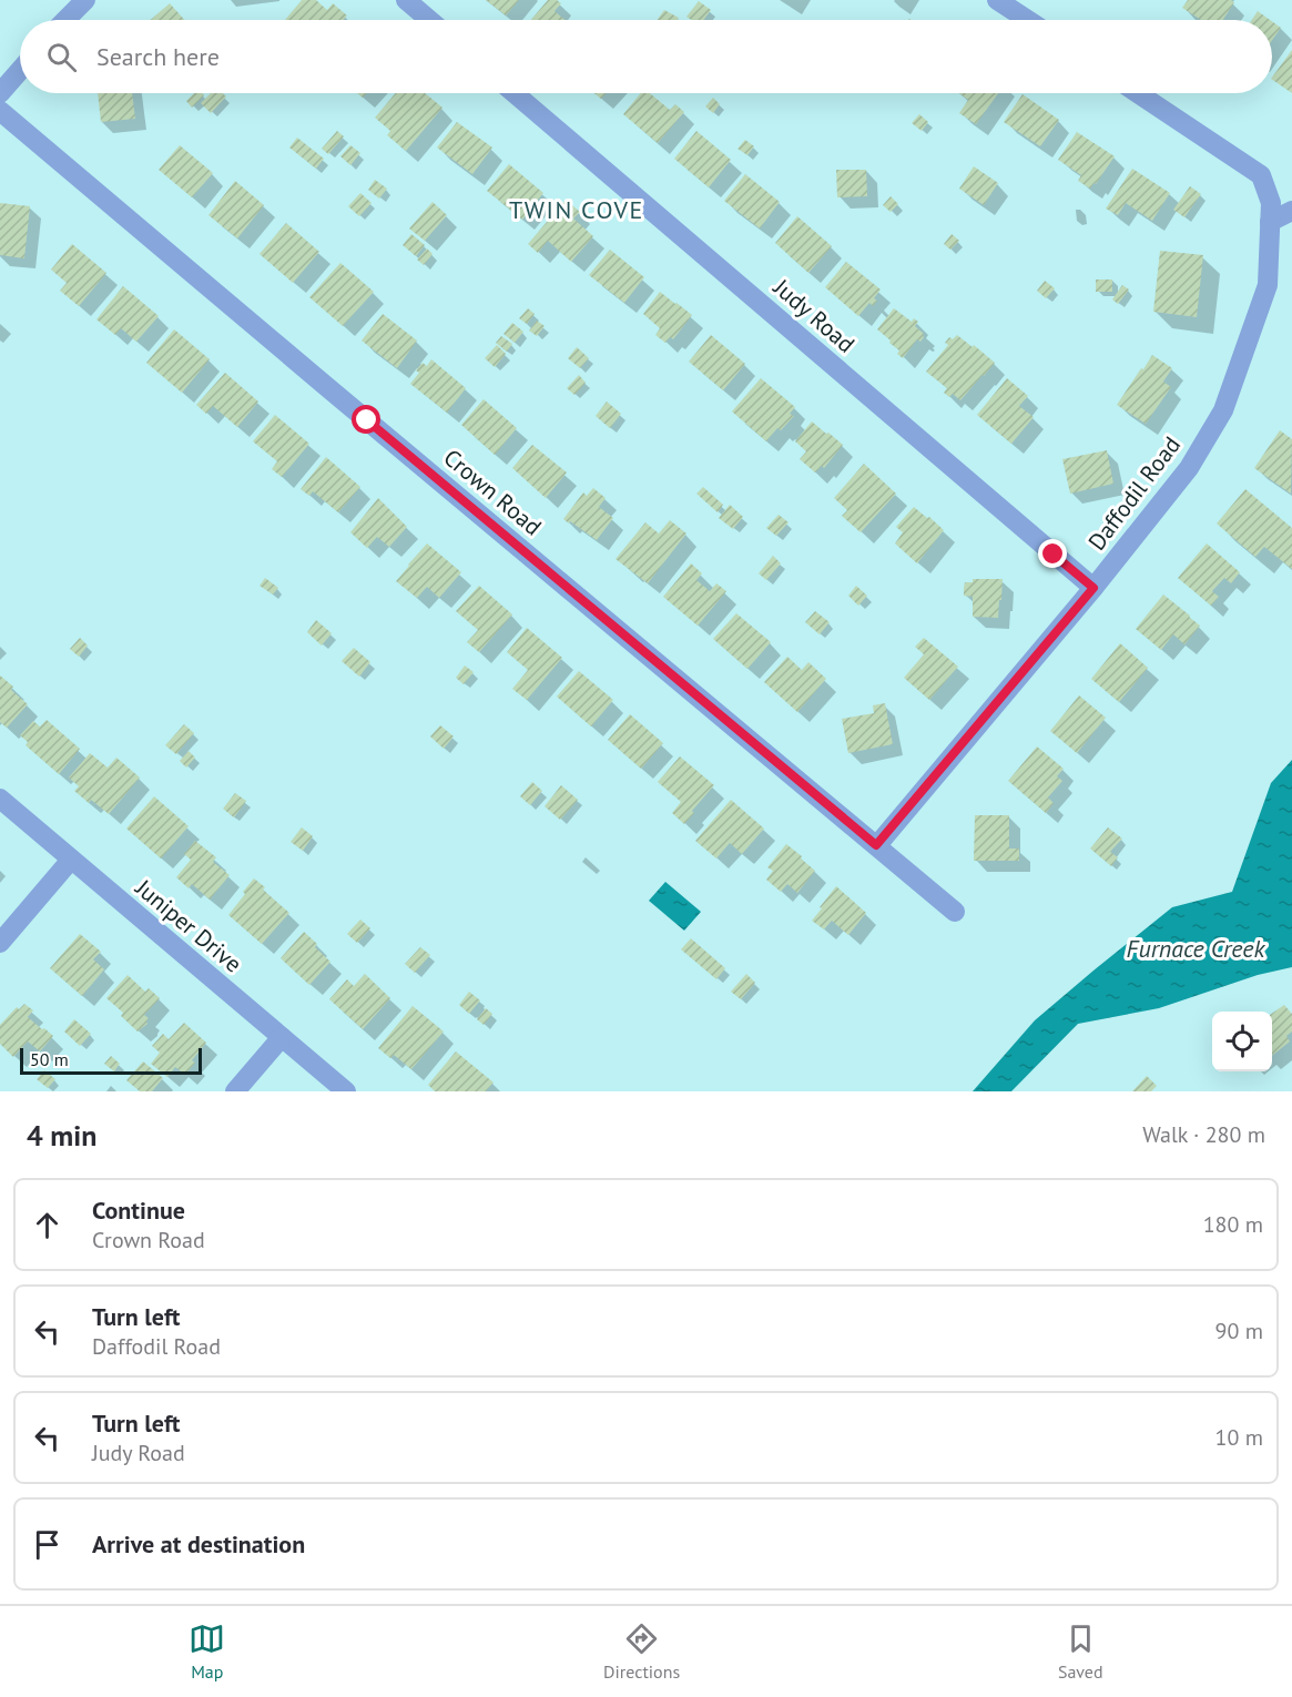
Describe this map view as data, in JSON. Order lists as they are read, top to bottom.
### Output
{
  "streets": {
    "street": [
      "Judy Road",
      "Crown Road",
      "Daffodil Road",
      "Juniper Drive"
    ]
  },
  "crossings": [
    ["Judy Road", "Daffodil Road"],
    ["Crown Road", "Daffodil Road"]
  ],
  "districts": ["TWIN COVE"],
  "water": ["Furnace Creek"],
  "scale_bar": "50 m",
  "page": {
    "search": "Search here",
    "scale": "50 m",
    "heading": ["4 min", "Walk · 280 m"],
    "list": [
      ["Continue", "Crown Road", "180 m"],
      ["Turn left", "Daffodil Road", "90 m"],
      ["Turn left", "Judy Road", "10 m"],
      "Arrive at destination"
    ],
    "nav": ["Map", "Directions", "Saved"]
  }
}
